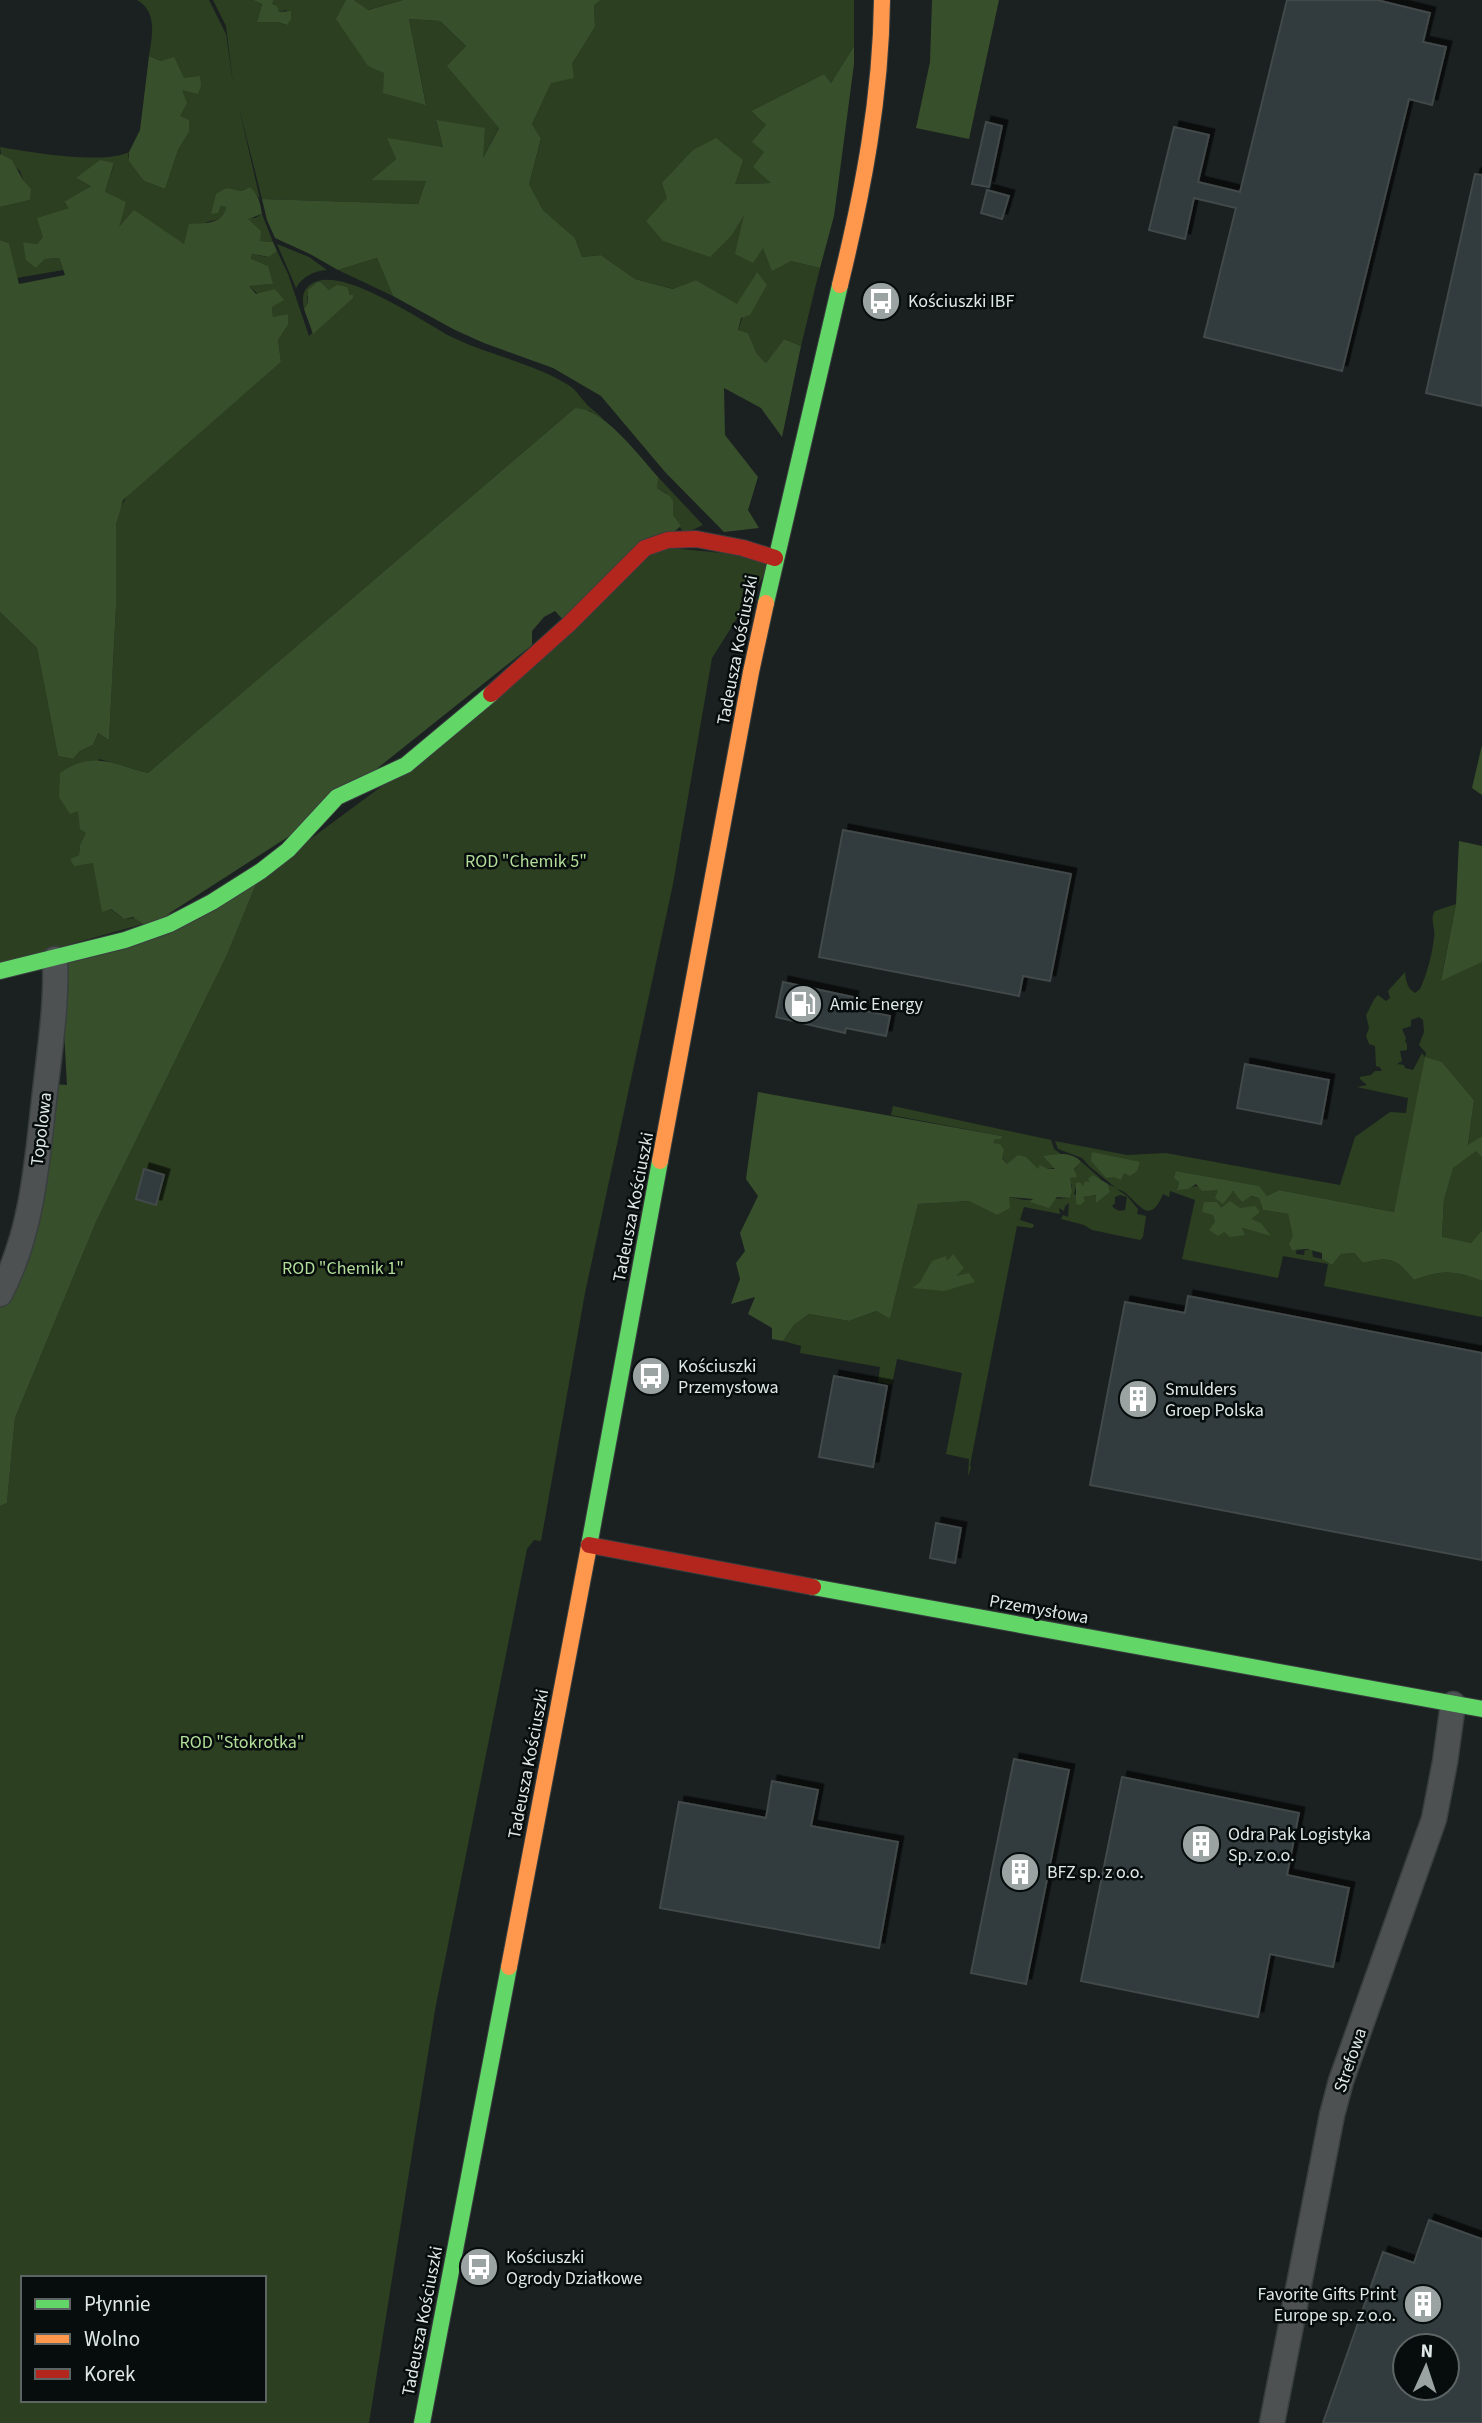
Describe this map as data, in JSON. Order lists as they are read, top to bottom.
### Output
{
  "streets": {
    "main road": ["Tadeusza Kościuszki", "Przemysłowa"],
    "street": ["Topolowa", "Strefowa"]
  },
  "crossings": [
    ["Tadeusza Kościuszki", "Przemysłowa"],
    ["Przemysłowa", "Strefowa"]
  ],
  "parks": ["ROD \"Chemik 5\"", "ROD \"Chemik 1\"", "ROD \"Stokrotka\""],
  "places": {
    "bus stop": ["Kościuszki IBF", "Kościuszki Przemysłowa", "Kościuszki Ogrody Działkowe"],
    "fuel station": ["Amic Energy"],
    "building": [
      "Smulders Groep Polska",
      "Odra Pak Logistyka Sp. z o.o.",
      "BFZ sp. z o.o.",
      "Favorite Gifts Print Europe sp. z o.o."
    ]
  },
  "legend": ["Płynnie", "Wolno", "Korek"],
  "north": "top"
}
